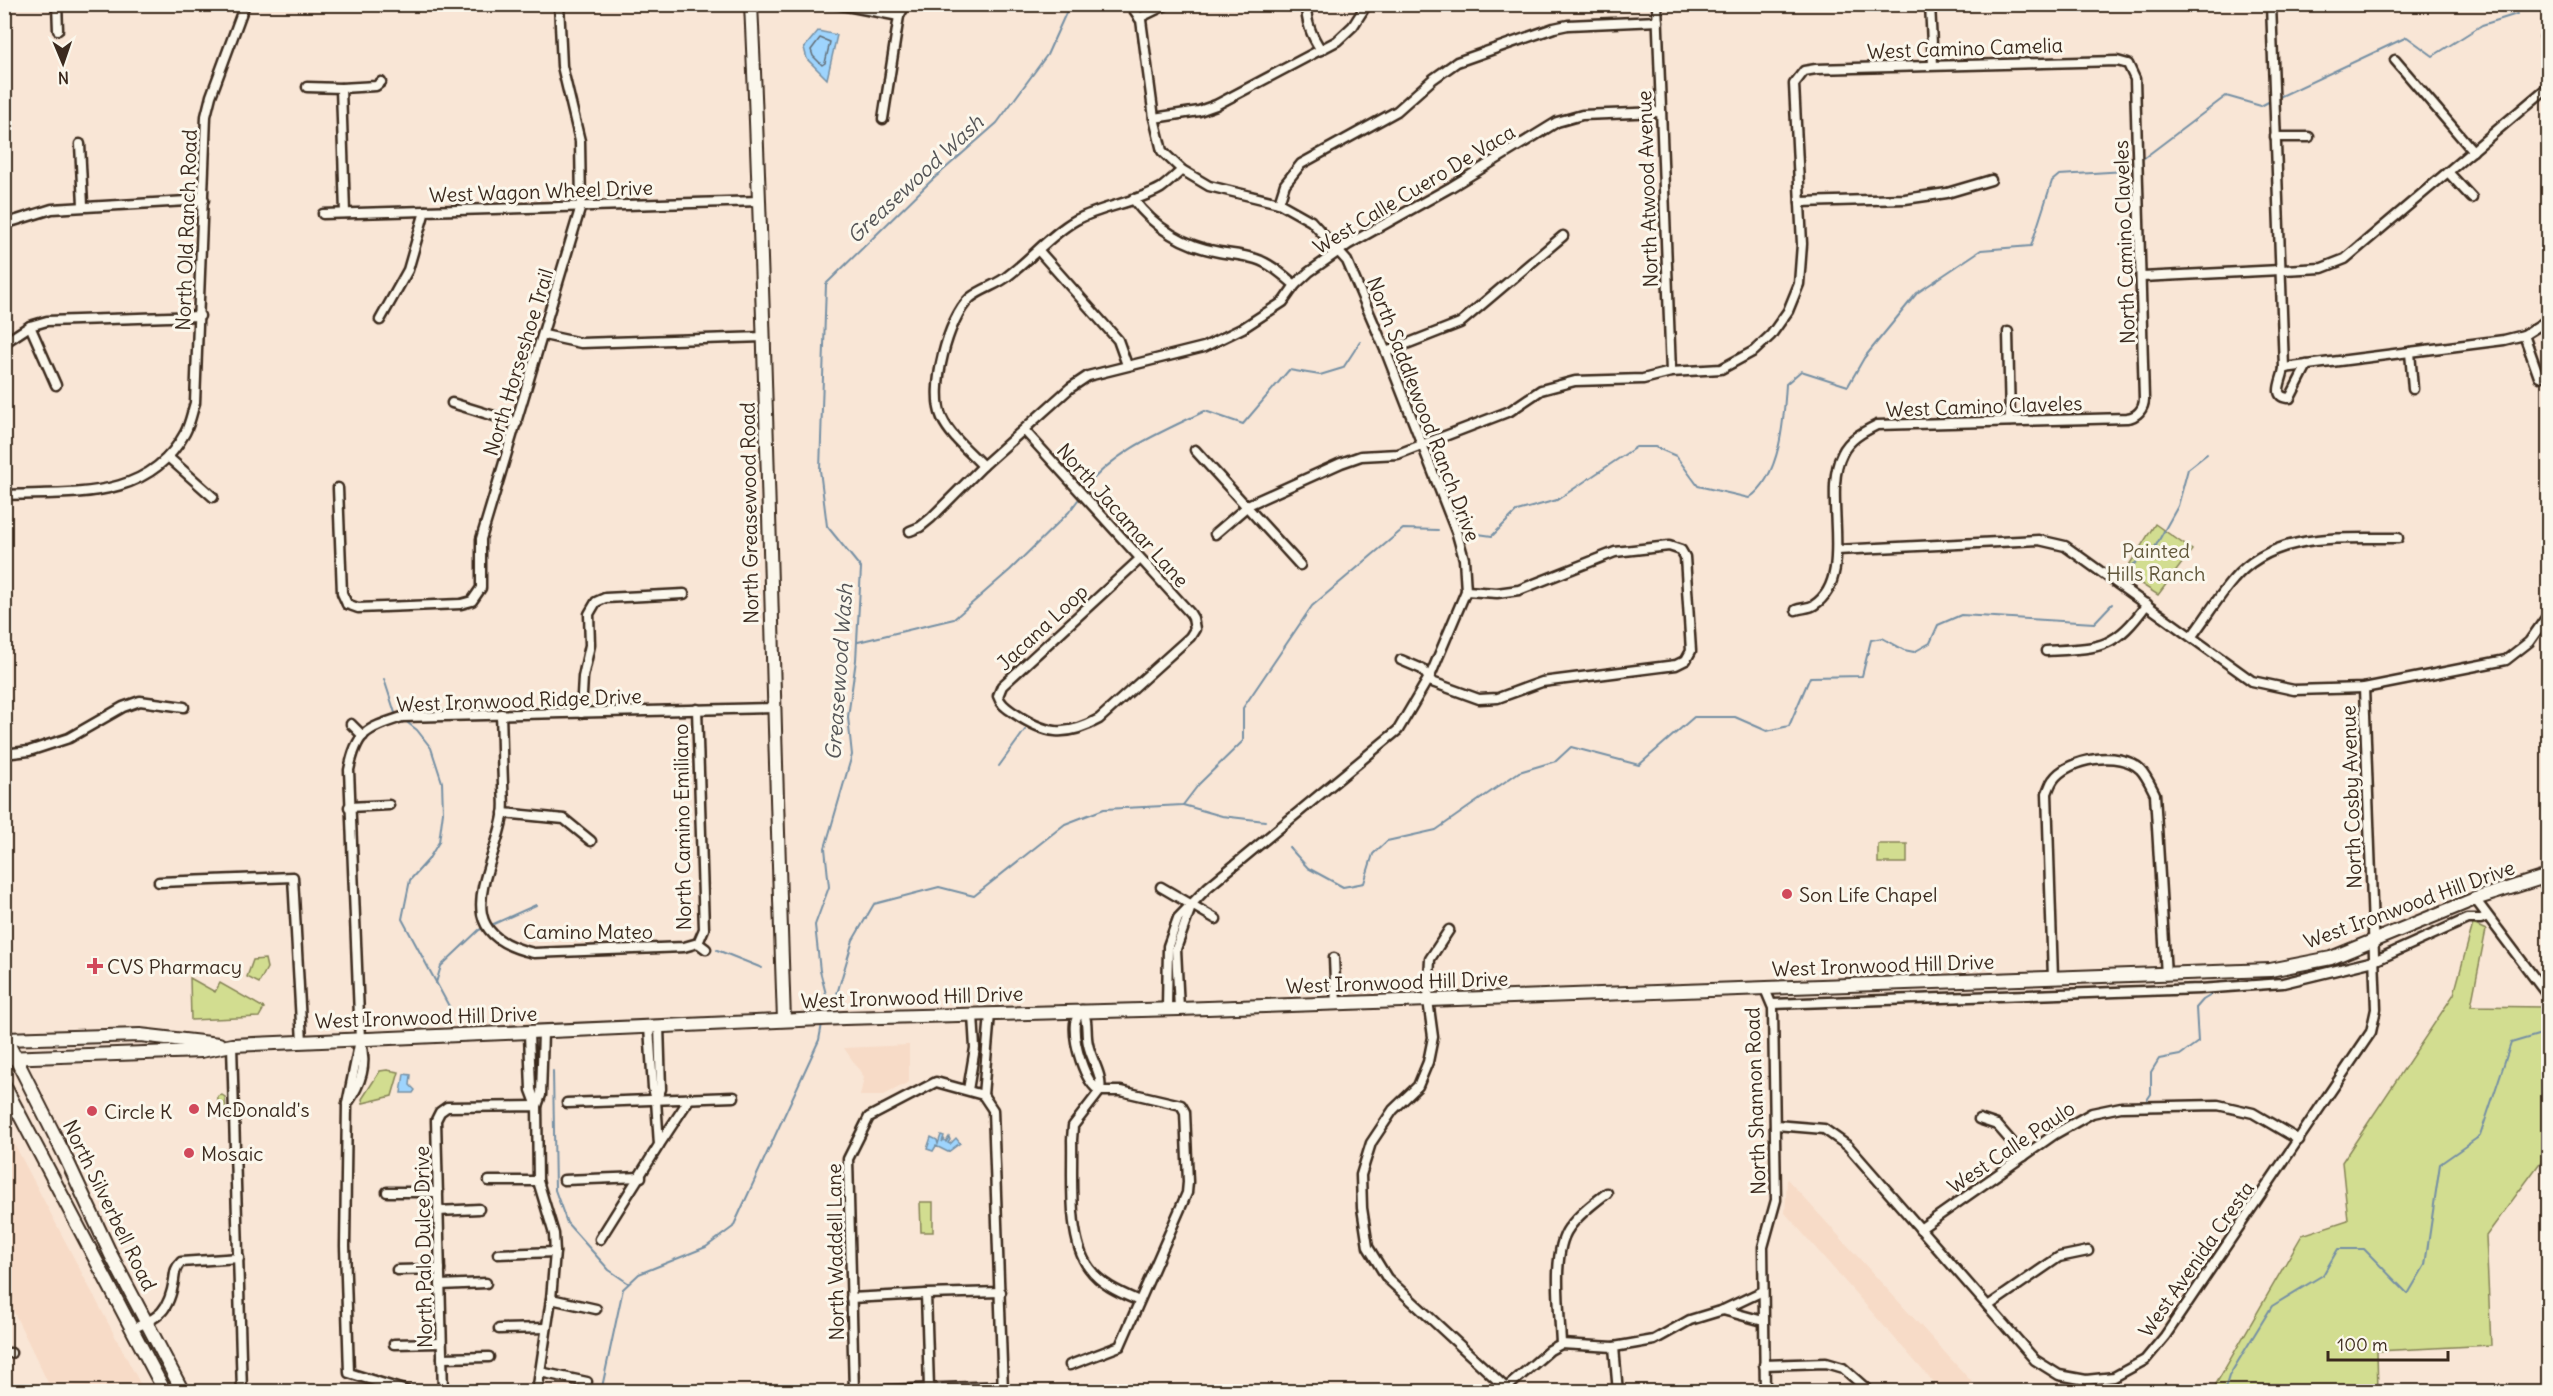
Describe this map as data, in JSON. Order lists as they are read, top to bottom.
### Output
{
  "streets": {
    "street": [
      "West Camino Camelia",
      "West Calle Cuero De Vaca",
      "North Atwood Avenue",
      "West Wagon Wheel Drive",
      "North Old Ranch Road",
      "North Camino Claveles",
      "North Horseshoe Trail",
      "West Camino Claveles",
      "North Saddlewood Ranch Drive",
      "North Greasewood Road",
      "North Jacamar Lane",
      "Jacana Loop",
      "West Ironwood Ridge Drive",
      "North Cosby Avenue",
      "North Camino Emiliano",
      "West Ironwood Hill Drive",
      "Camino Mateo",
      "North Shannon Road",
      "West Calle Paulo",
      "North Silverbell Road",
      "North Palo Dulce Drive",
      "North Waddell Lane",
      "West Avenida Cresta"
    ]
  },
  "crossings": [
    ["West Camino Camelia", "North Camino Claveles"],
    ["West Calle Cuero De Vaca", "North Atwood Avenue"],
    ["West Calle Cuero De Vaca", "North Saddlewood Ranch Drive"],
    ["West Calle Cuero De Vaca", "North Jacamar Lane"],
    ["West Wagon Wheel Drive", "North Horseshoe Trail"],
    ["West Wagon Wheel Drive", "North Greasewood Road"],
    ["North Camino Claveles", "West Camino Claveles"],
    ["North Saddlewood Ranch Drive", "West Ironwood Hill Drive"],
    ["North Greasewood Road", "West Ironwood Ridge Drive"],
    ["North Greasewood Road", "West Ironwood Hill Drive"],
    ["North Jacamar Lane", "Jacana Loop"],
    ["West Ironwood Ridge Drive", "North Camino Emiliano"],
    ["West Ironwood Ridge Drive", "Camino Mateo"],
    ["North Cosby Avenue", "West Ironwood Hill Drive"],
    ["North Cosby Avenue", "West Avenida Cresta"],
    ["North Camino Emiliano", "Camino Mateo"],
    ["West Ironwood Hill Drive", "North Shannon Road"],
    ["West Ironwood Hill Drive", "North Silverbell Road"],
    ["West Ironwood Hill Drive", "West Avenida Cresta"],
    ["North Shannon Road", "West Avenida Cresta"],
    ["West Calle Paulo", "West Avenida Cresta"]
  ],
  "water": ["Greasewood Wash"],
  "parks": ["Painted Hills Ranch"],
  "places": {
    "other": [
      "Son Life Chapel",
      "McDonald's",
      "Circle K",
      "Mosaic"
    ],
    "health": ["CVS Pharmacy"]
  },
  "scale_bar": "100 m",
  "north": "bottom"
}
